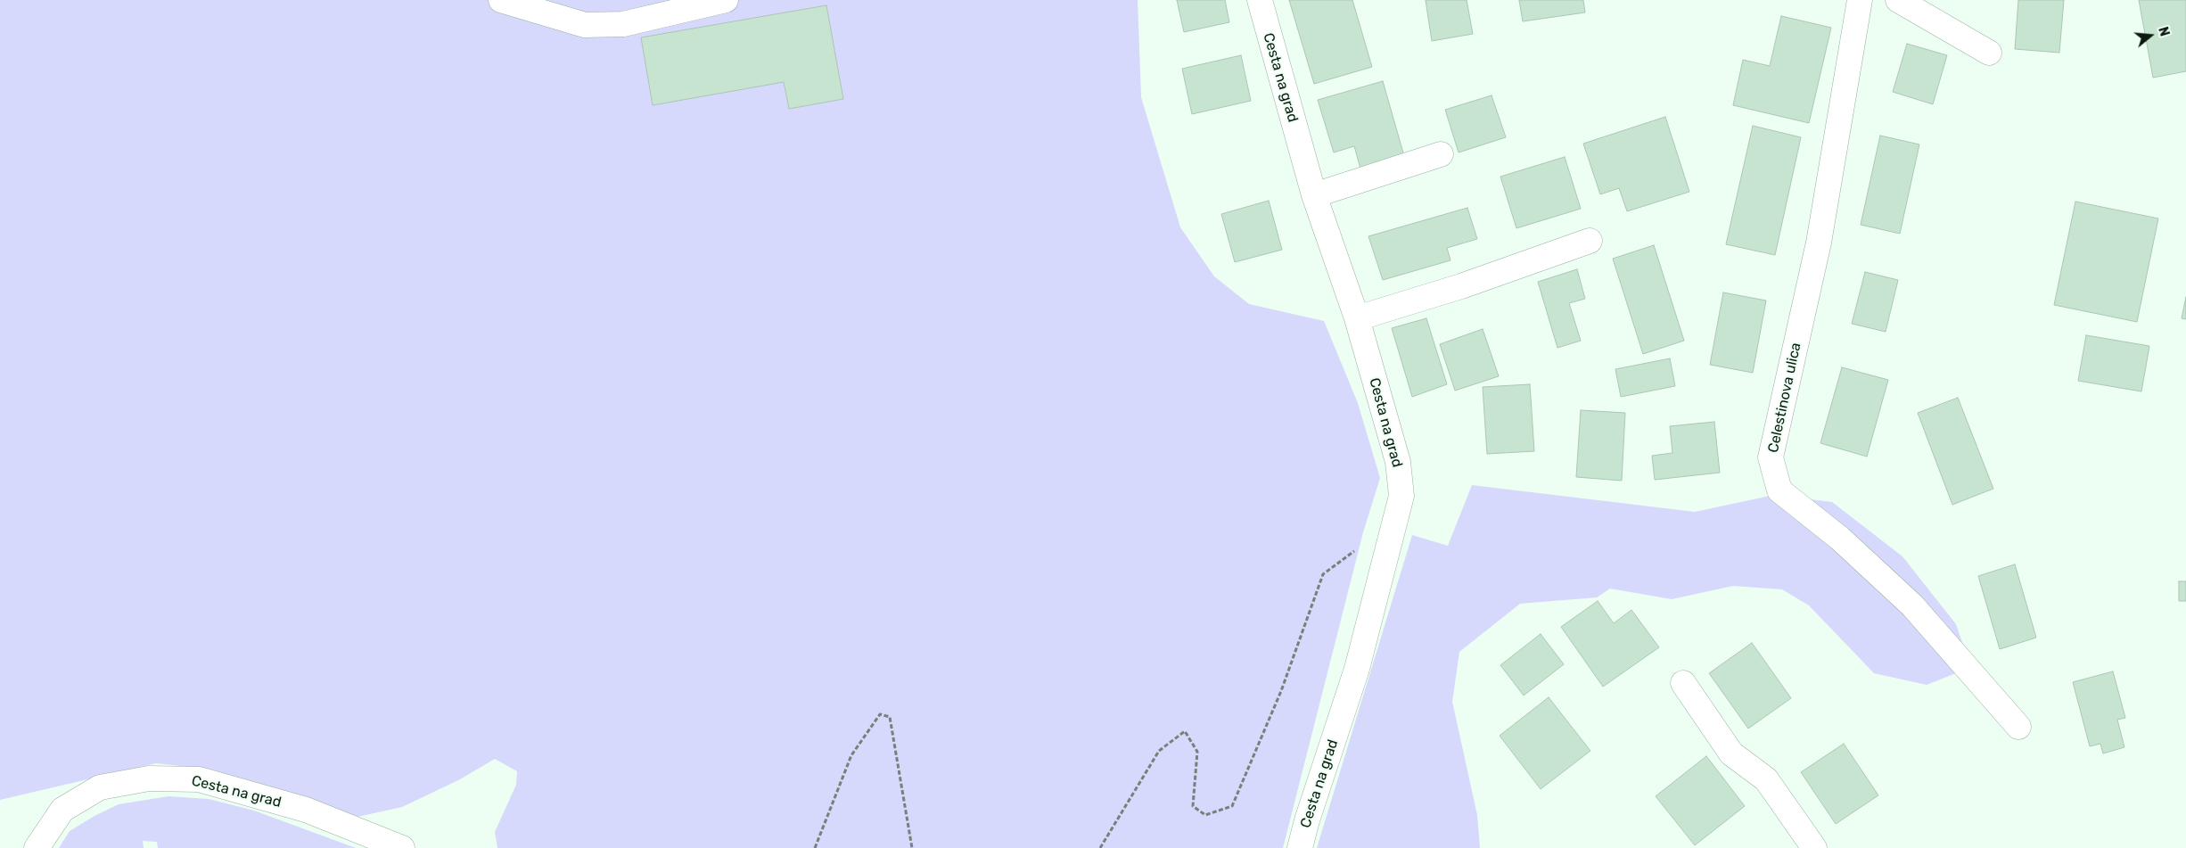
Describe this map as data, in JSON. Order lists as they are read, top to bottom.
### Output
{
  "streets": {
    "street": ["Cesta na grad", "Celestinova ulica"]
  },
  "north": "right"
}
